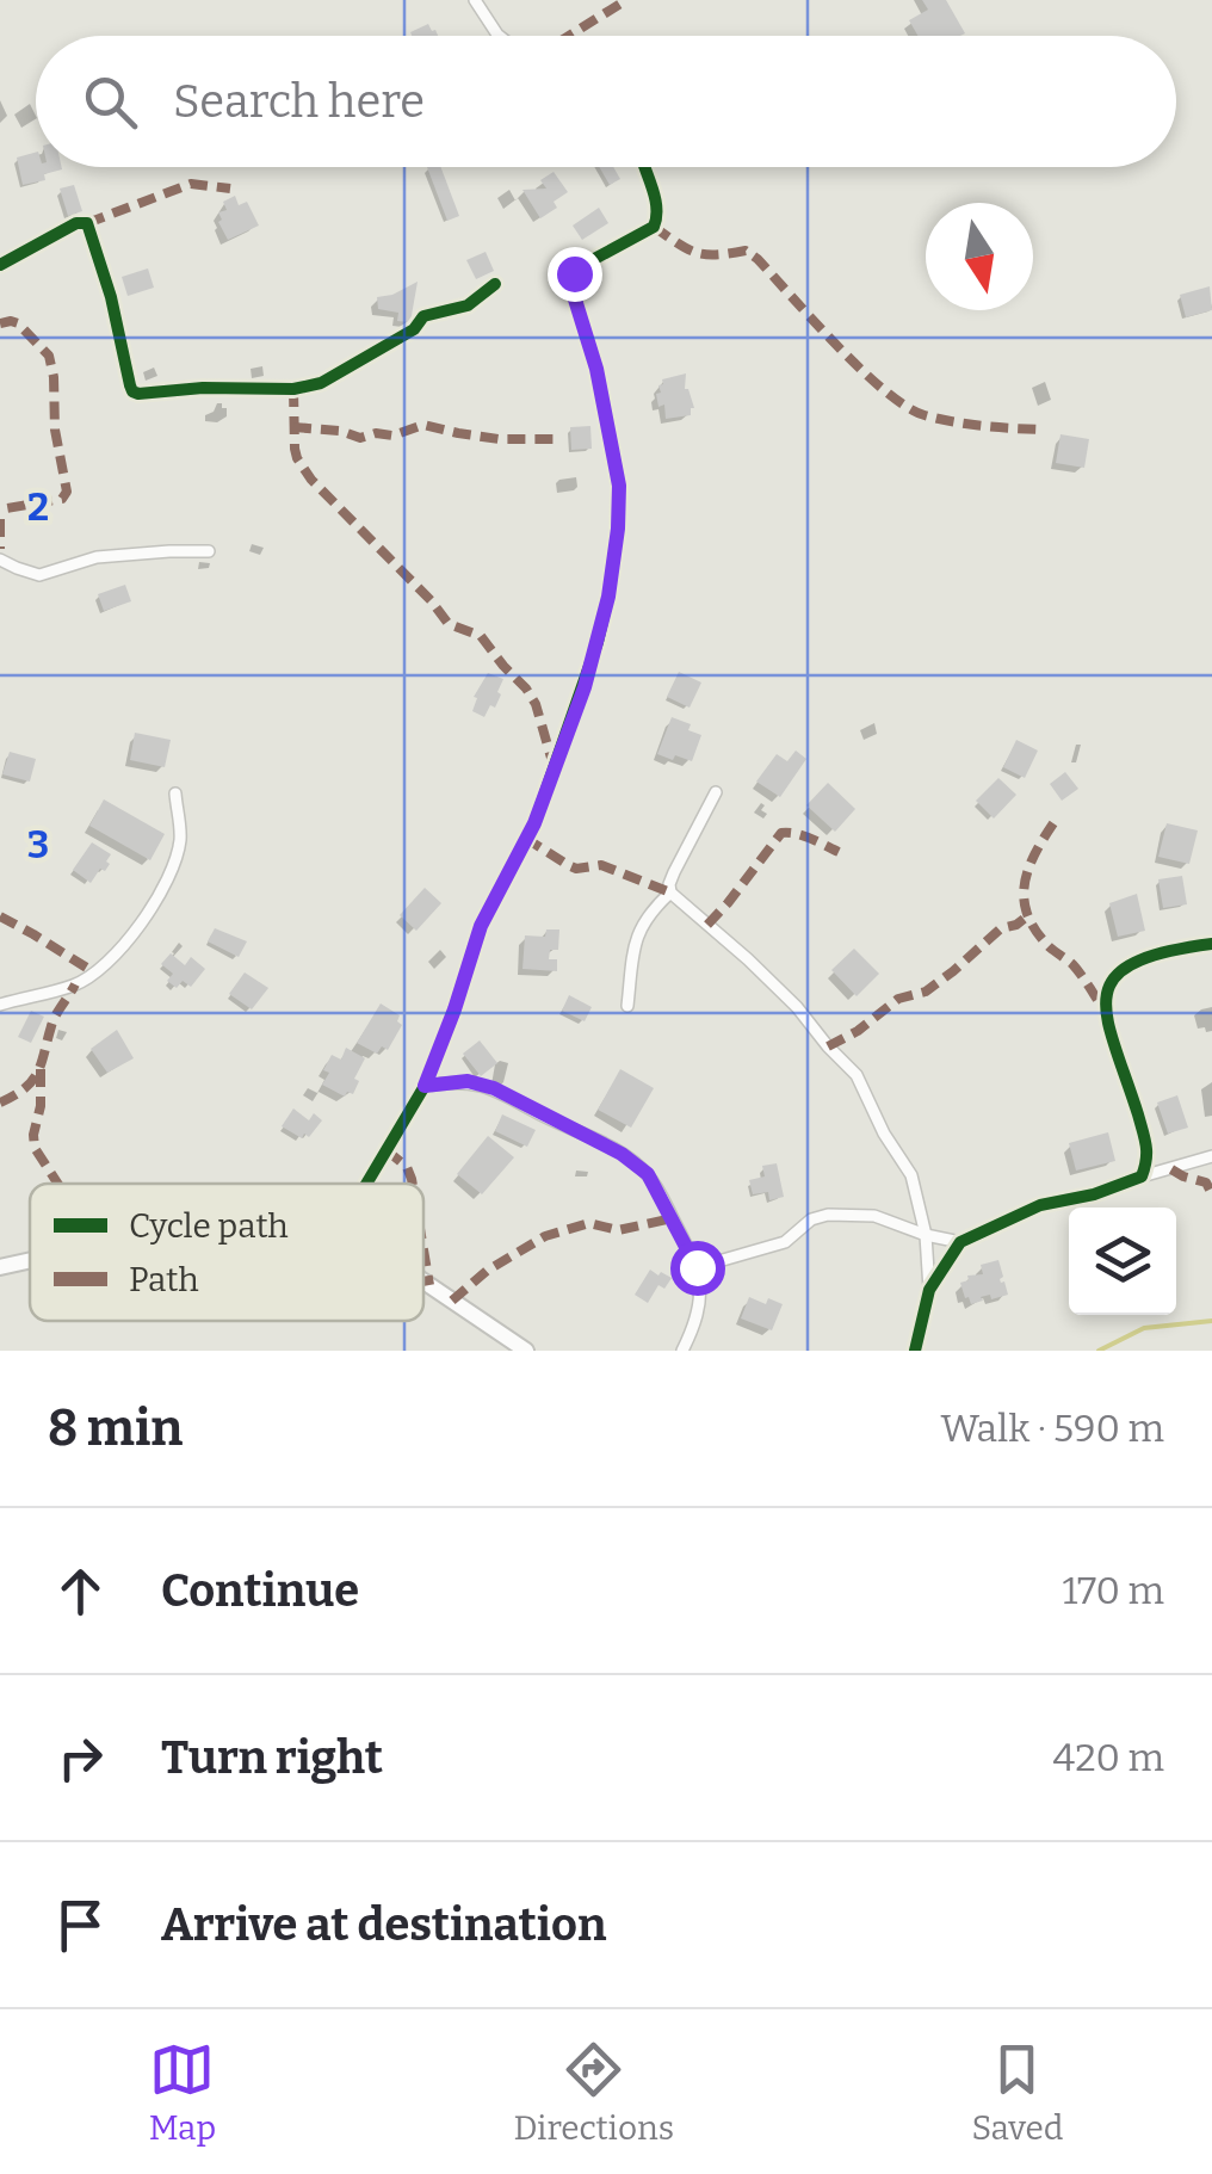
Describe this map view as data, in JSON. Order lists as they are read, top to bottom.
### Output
{
  "legend": ["Cycle path", "Path"],
  "north": "bottom",
  "page": {
    "search": "Search here",
    "heading": ["8 min", "Walk · 590 m"],
    "list": [
      ["Continue", "170 m"],
      ["Turn right", "420 m"],
      "Arrive at destination"
    ],
    "nav": ["Map", "Directions", "Saved"]
  },
  "grid": {
    "rows": ["2", "3"]
  }
}
